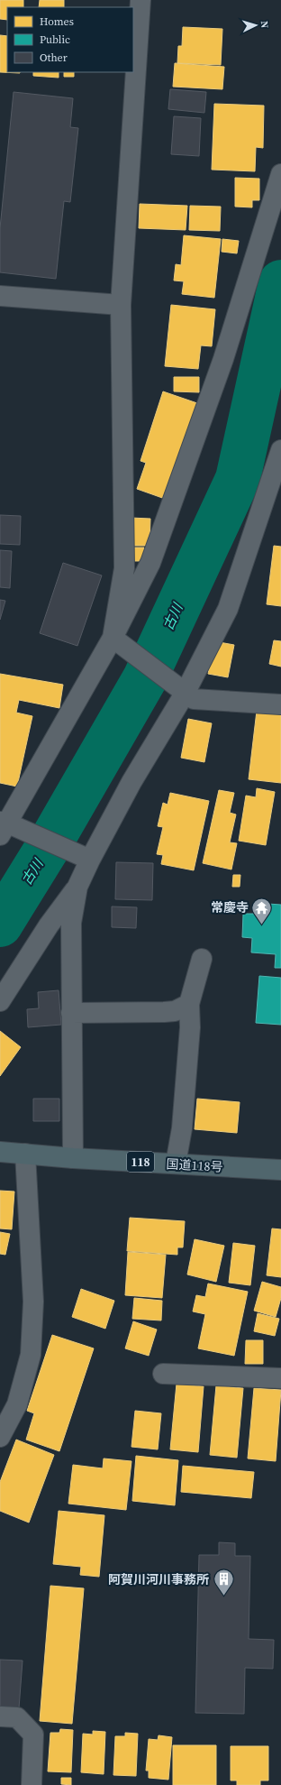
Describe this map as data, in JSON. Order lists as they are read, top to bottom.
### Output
{
  "streets": {
    "highway": ["118", "国道118号"]
  },
  "water": ["古川"],
  "places": {
    "temple": ["常慶寺"],
    "building": ["阿賀川河川事務所"]
  },
  "legend": ["Homes", "Public", "Other"],
  "north": "right"
}
